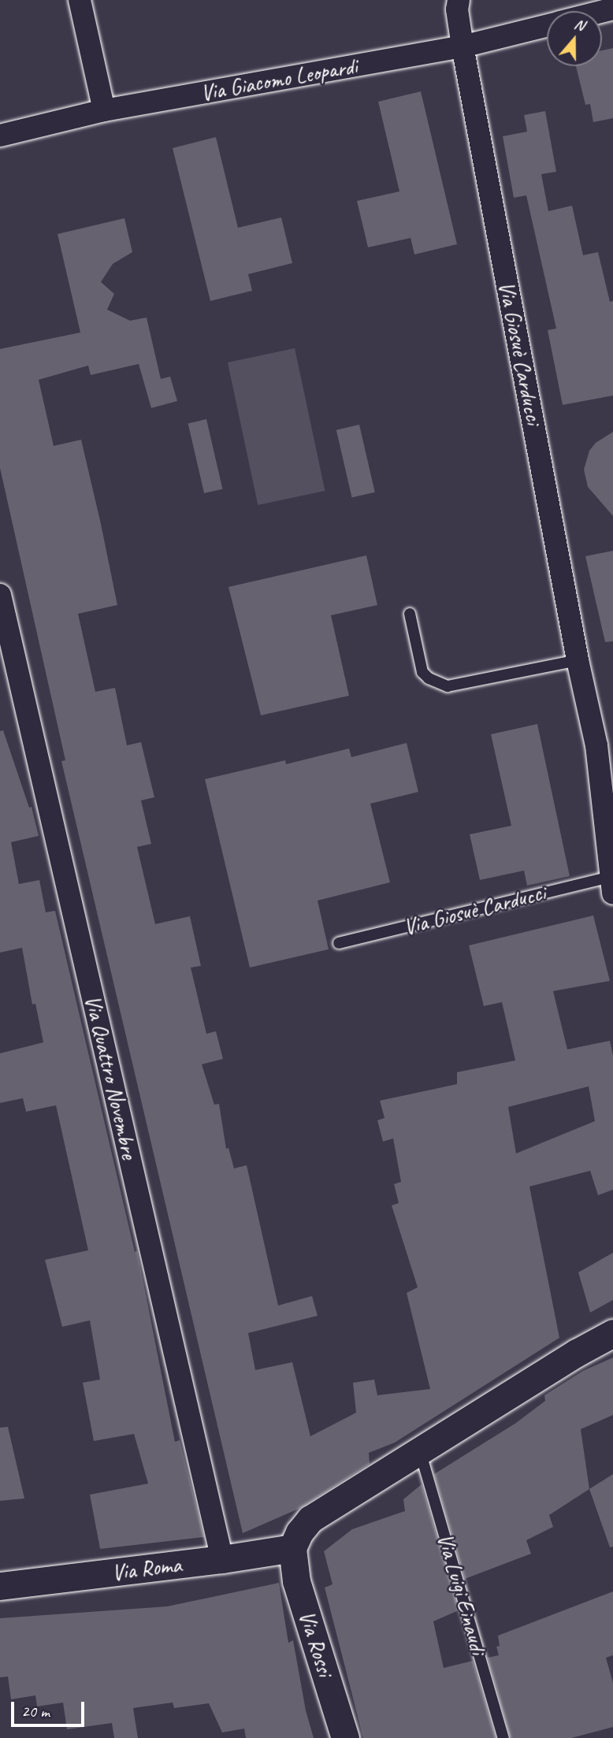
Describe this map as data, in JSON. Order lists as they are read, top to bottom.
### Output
{
  "streets": {
    "street": [
      "Via Giacomo Leopardi",
      "Via Giosuè Carducci",
      "Via Quattro Novembre",
      "Via Roma",
      "Via Rossi"
    ],
    "lane": ["Via Luigi Einaudi"]
  },
  "crossings": [
    ["Via Giacomo Leopardi", "Via Giosuè Carducci"],
    ["Via Quattro Novembre", "Via Roma"],
    ["Via Roma", "Via Rossi"]
  ],
  "scale_bar": "20 m",
  "north": "top"
}
